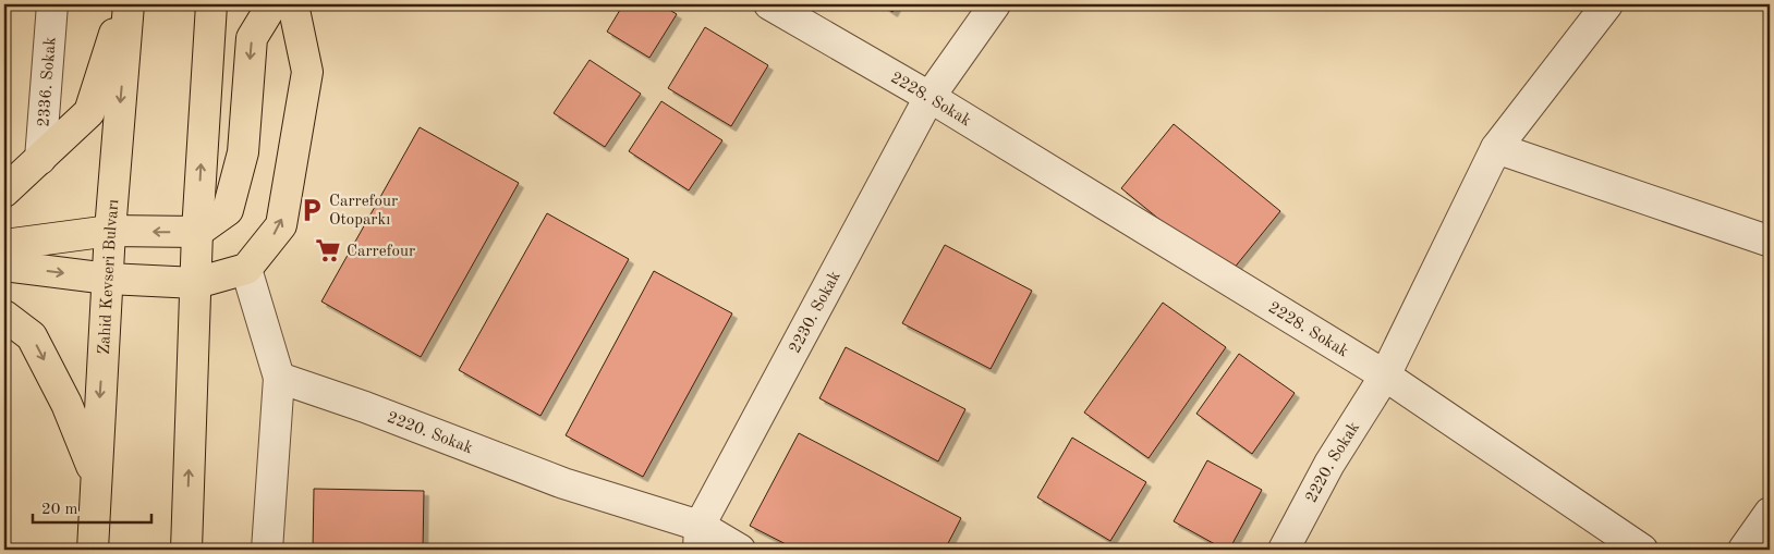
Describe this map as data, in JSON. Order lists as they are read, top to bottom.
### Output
{
  "streets": {
    "main road": ["Zahid Kevseri Bulvarı"],
    "street": [
      "2336. Sokak",
      "2228. Sokak",
      "2230. Sokak",
      "2220. Sokak"
    ]
  },
  "crossings": [
    ["2228. Sokak", "2230. Sokak"],
    ["2228. Sokak", "2220. Sokak"],
    ["2230. Sokak", "2220. Sokak"]
  ],
  "places": {
    "parking": ["Carrefour Otoparkı"],
    "supermarket": ["Carrefour"]
  },
  "scale_bar": "20 m"
}
